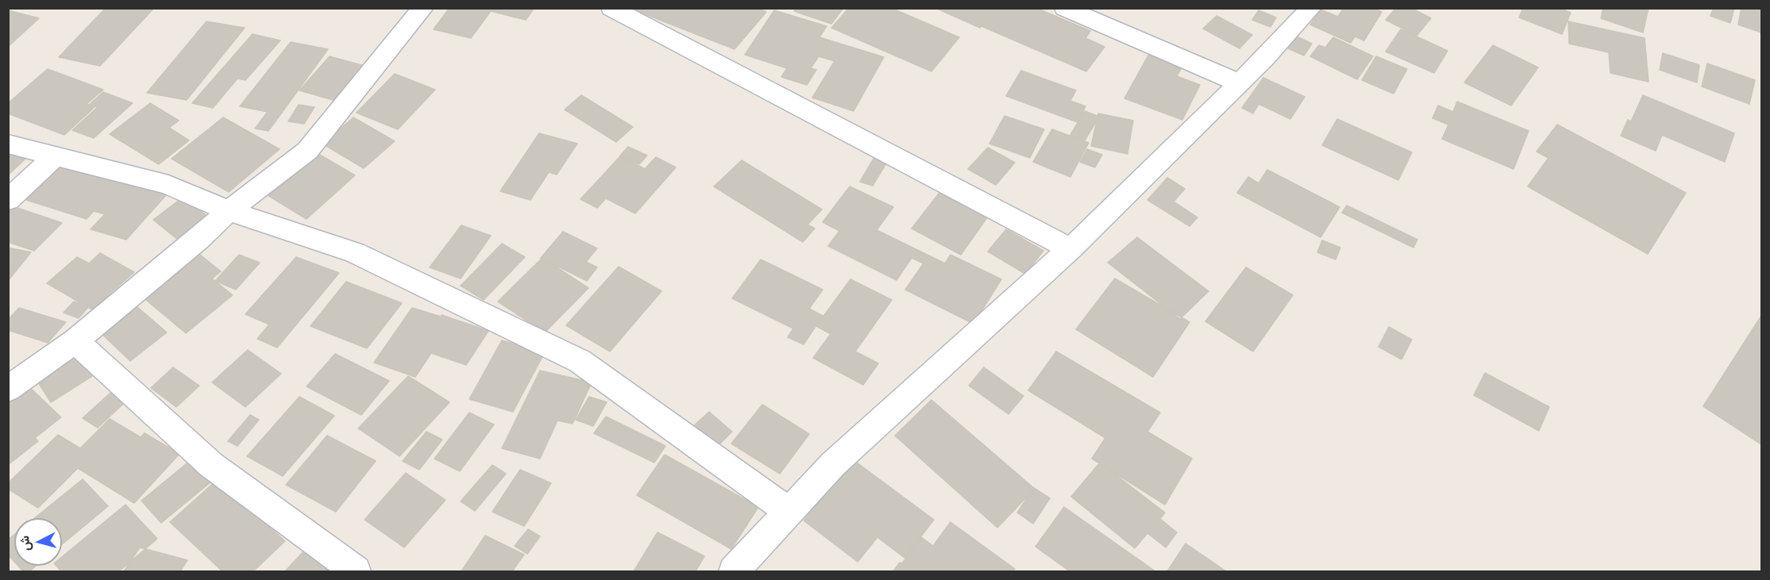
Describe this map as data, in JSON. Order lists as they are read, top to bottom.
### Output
{
  "north": "left"
}
